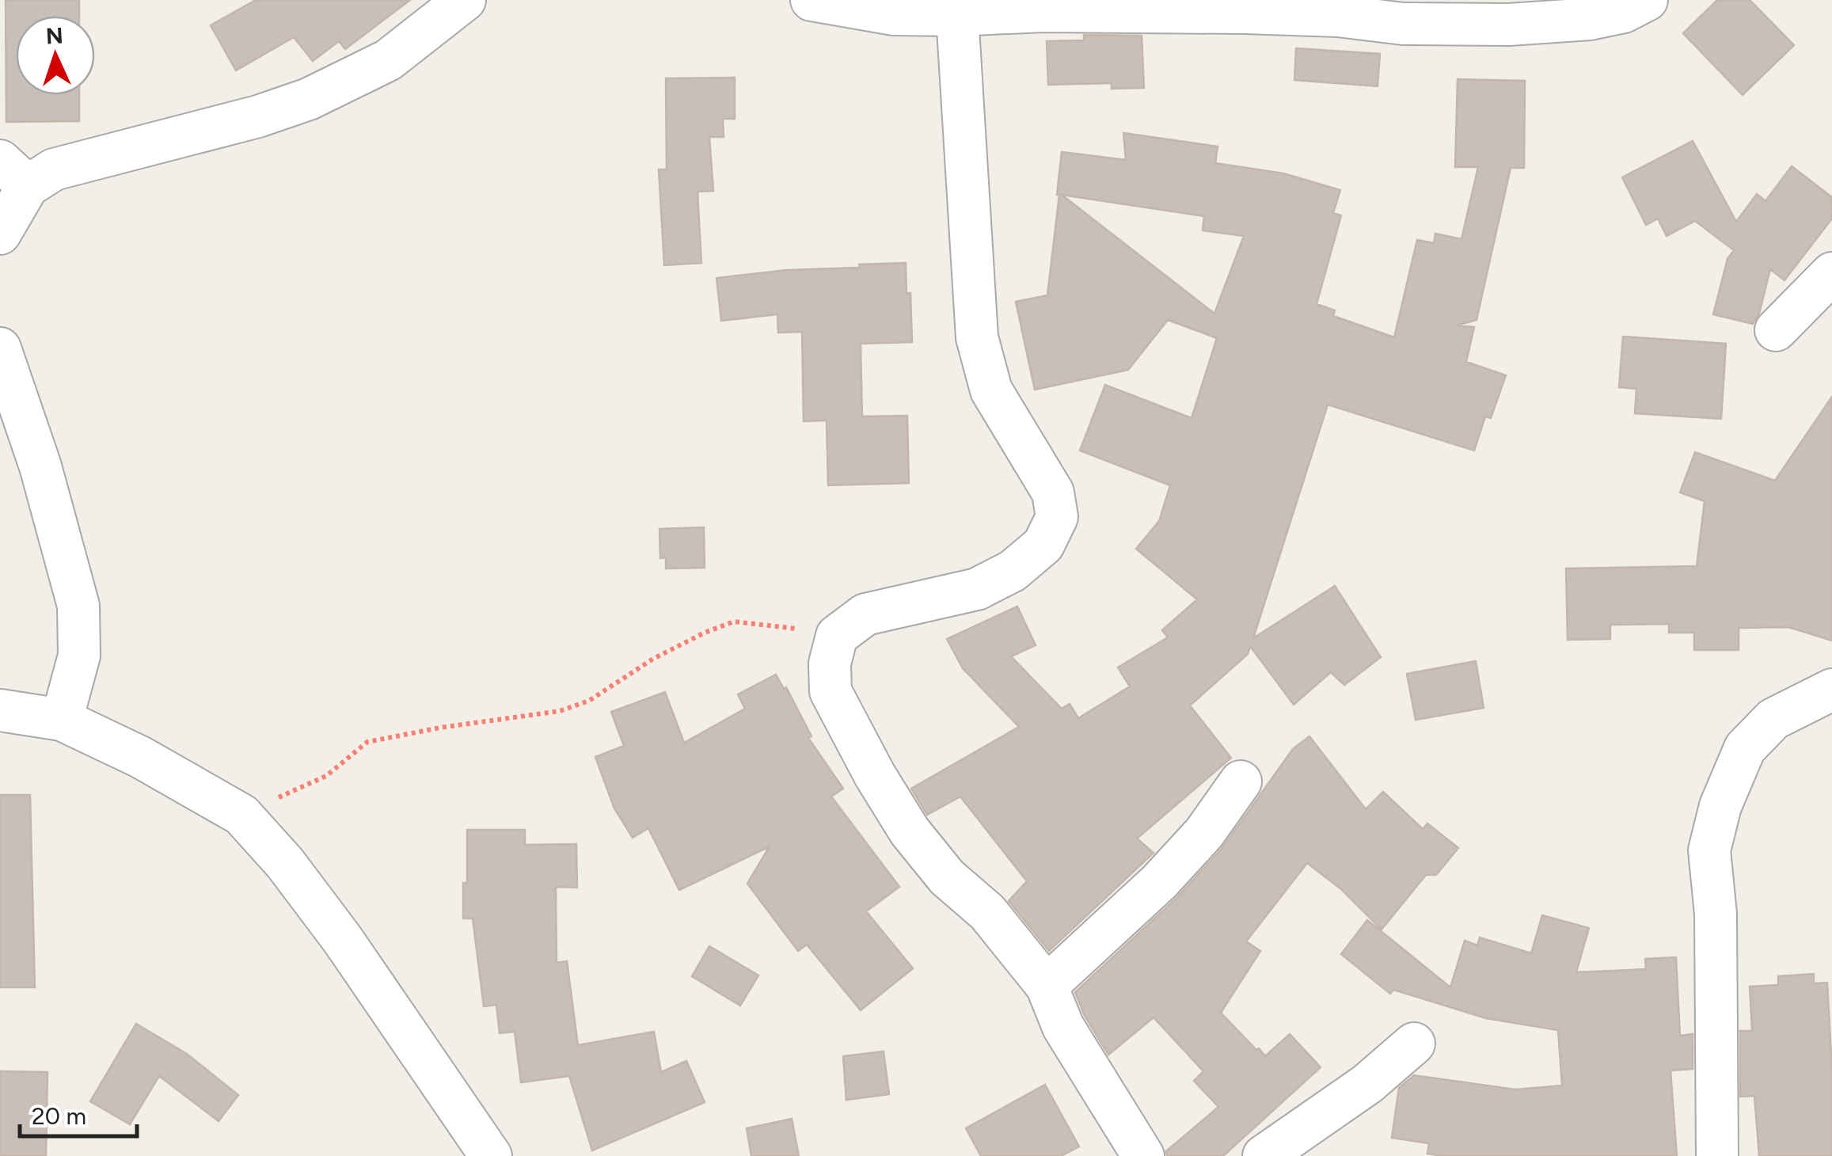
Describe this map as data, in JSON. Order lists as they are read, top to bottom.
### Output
{
  "scale_bar": "20 m",
  "north": "top"
}
